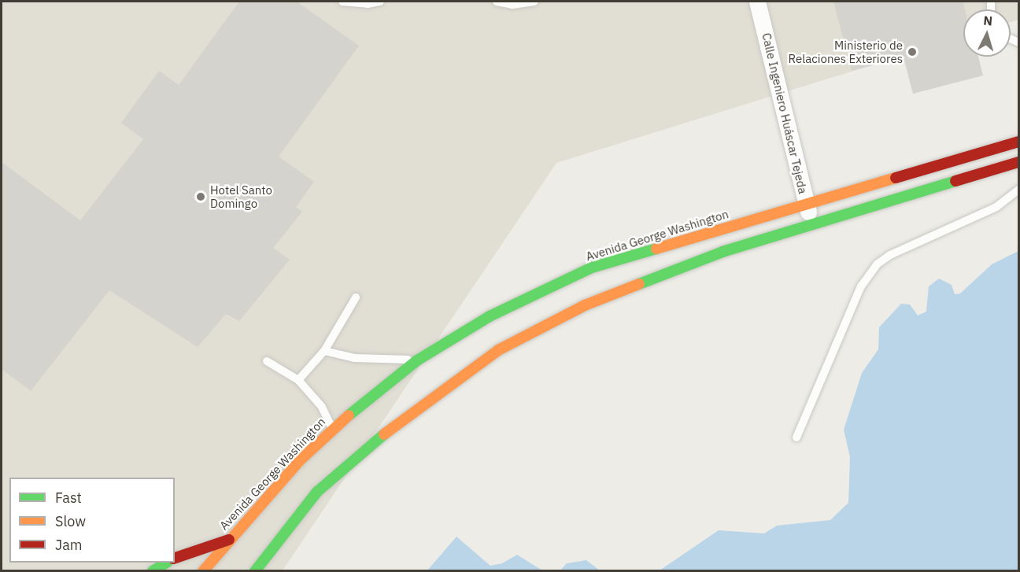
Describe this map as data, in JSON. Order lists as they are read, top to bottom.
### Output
{
  "streets": {
    "highway": ["Avenida George Washington"],
    "street": ["Calle Ingeniero Huáscar Tejeda"]
  },
  "crossings": [
    ["Calle Ingeniero Huáscar Tejeda", "Avenida George Washington"]
  ],
  "places": ["Ministerio de Relaciones Exteriores", "Hotel Santo Domingo"],
  "legend": ["Fast", "Slow", "Jam"],
  "north": "top"
}
